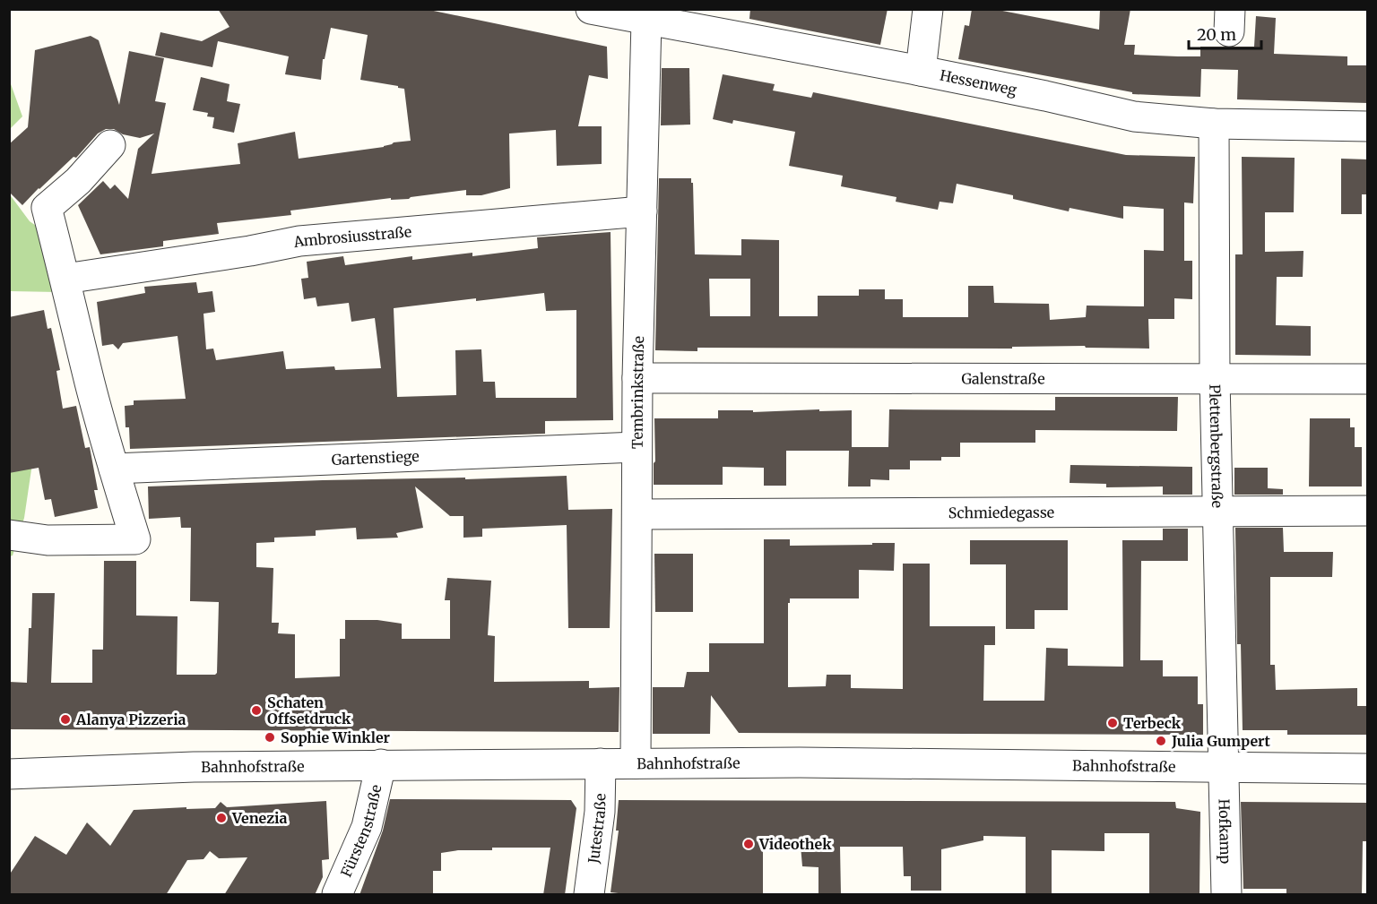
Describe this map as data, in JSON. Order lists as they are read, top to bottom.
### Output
{
  "streets": {
    "street": [
      "Hessenweg",
      "Ambrosiusstraße",
      "Galenstraße",
      "Tembrinkstraße",
      "Plettenbergstraße",
      "Gartenstiege",
      "Schmiedegasse",
      "Bahnhofstraße",
      "Fürstenstraße",
      "Jutestraße",
      "Hofkamp"
    ]
  },
  "crossings": [
    ["Hessenweg", "Tembrinkstraße"],
    ["Hessenweg", "Plettenbergstraße"],
    ["Ambrosiusstraße", "Tembrinkstraße"],
    ["Galenstraße", "Tembrinkstraße"],
    ["Galenstraße", "Plettenbergstraße"],
    ["Tembrinkstraße", "Gartenstiege"],
    ["Tembrinkstraße", "Schmiedegasse"],
    ["Tembrinkstraße", "Bahnhofstraße"],
    ["Plettenbergstraße", "Schmiedegasse"],
    ["Plettenbergstraße", "Bahnhofstraße"],
    ["Plettenbergstraße", "Hofkamp"],
    ["Bahnhofstraße", "Fürstenstraße"],
    ["Bahnhofstraße", "Jutestraße"],
    ["Bahnhofstraße", "Hofkamp"]
  ],
  "places": [
    "Schaten Offsetdruck",
    "Alanya Pizzeria",
    "Terbeck",
    "Sophie Winkler",
    "Julia Gumpert",
    "Venezia",
    "Videothek"
  ],
  "scale_bar": "20 m"
}
